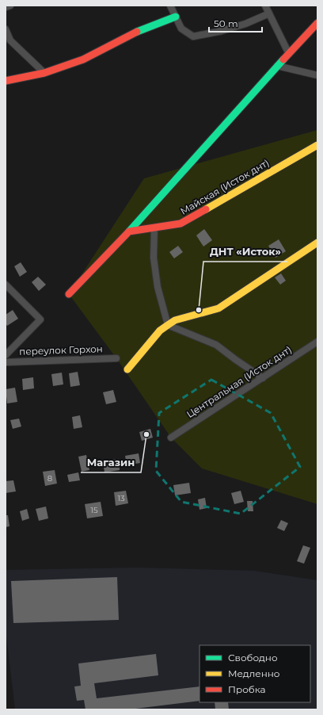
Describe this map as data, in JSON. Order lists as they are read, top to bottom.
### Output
{
  "streets": {
    "street": ["Майская (Исток днт)", "переулок Горхон", "Центральная (Исток днт)"]
  },
  "places": ["ДНТ «Исток»", "Магазин"],
  "house_numbers": ["8", "13", "15"],
  "legend": ["Свободно", "Медленно", "Пробка"],
  "scale_bar": "50 m"
}
